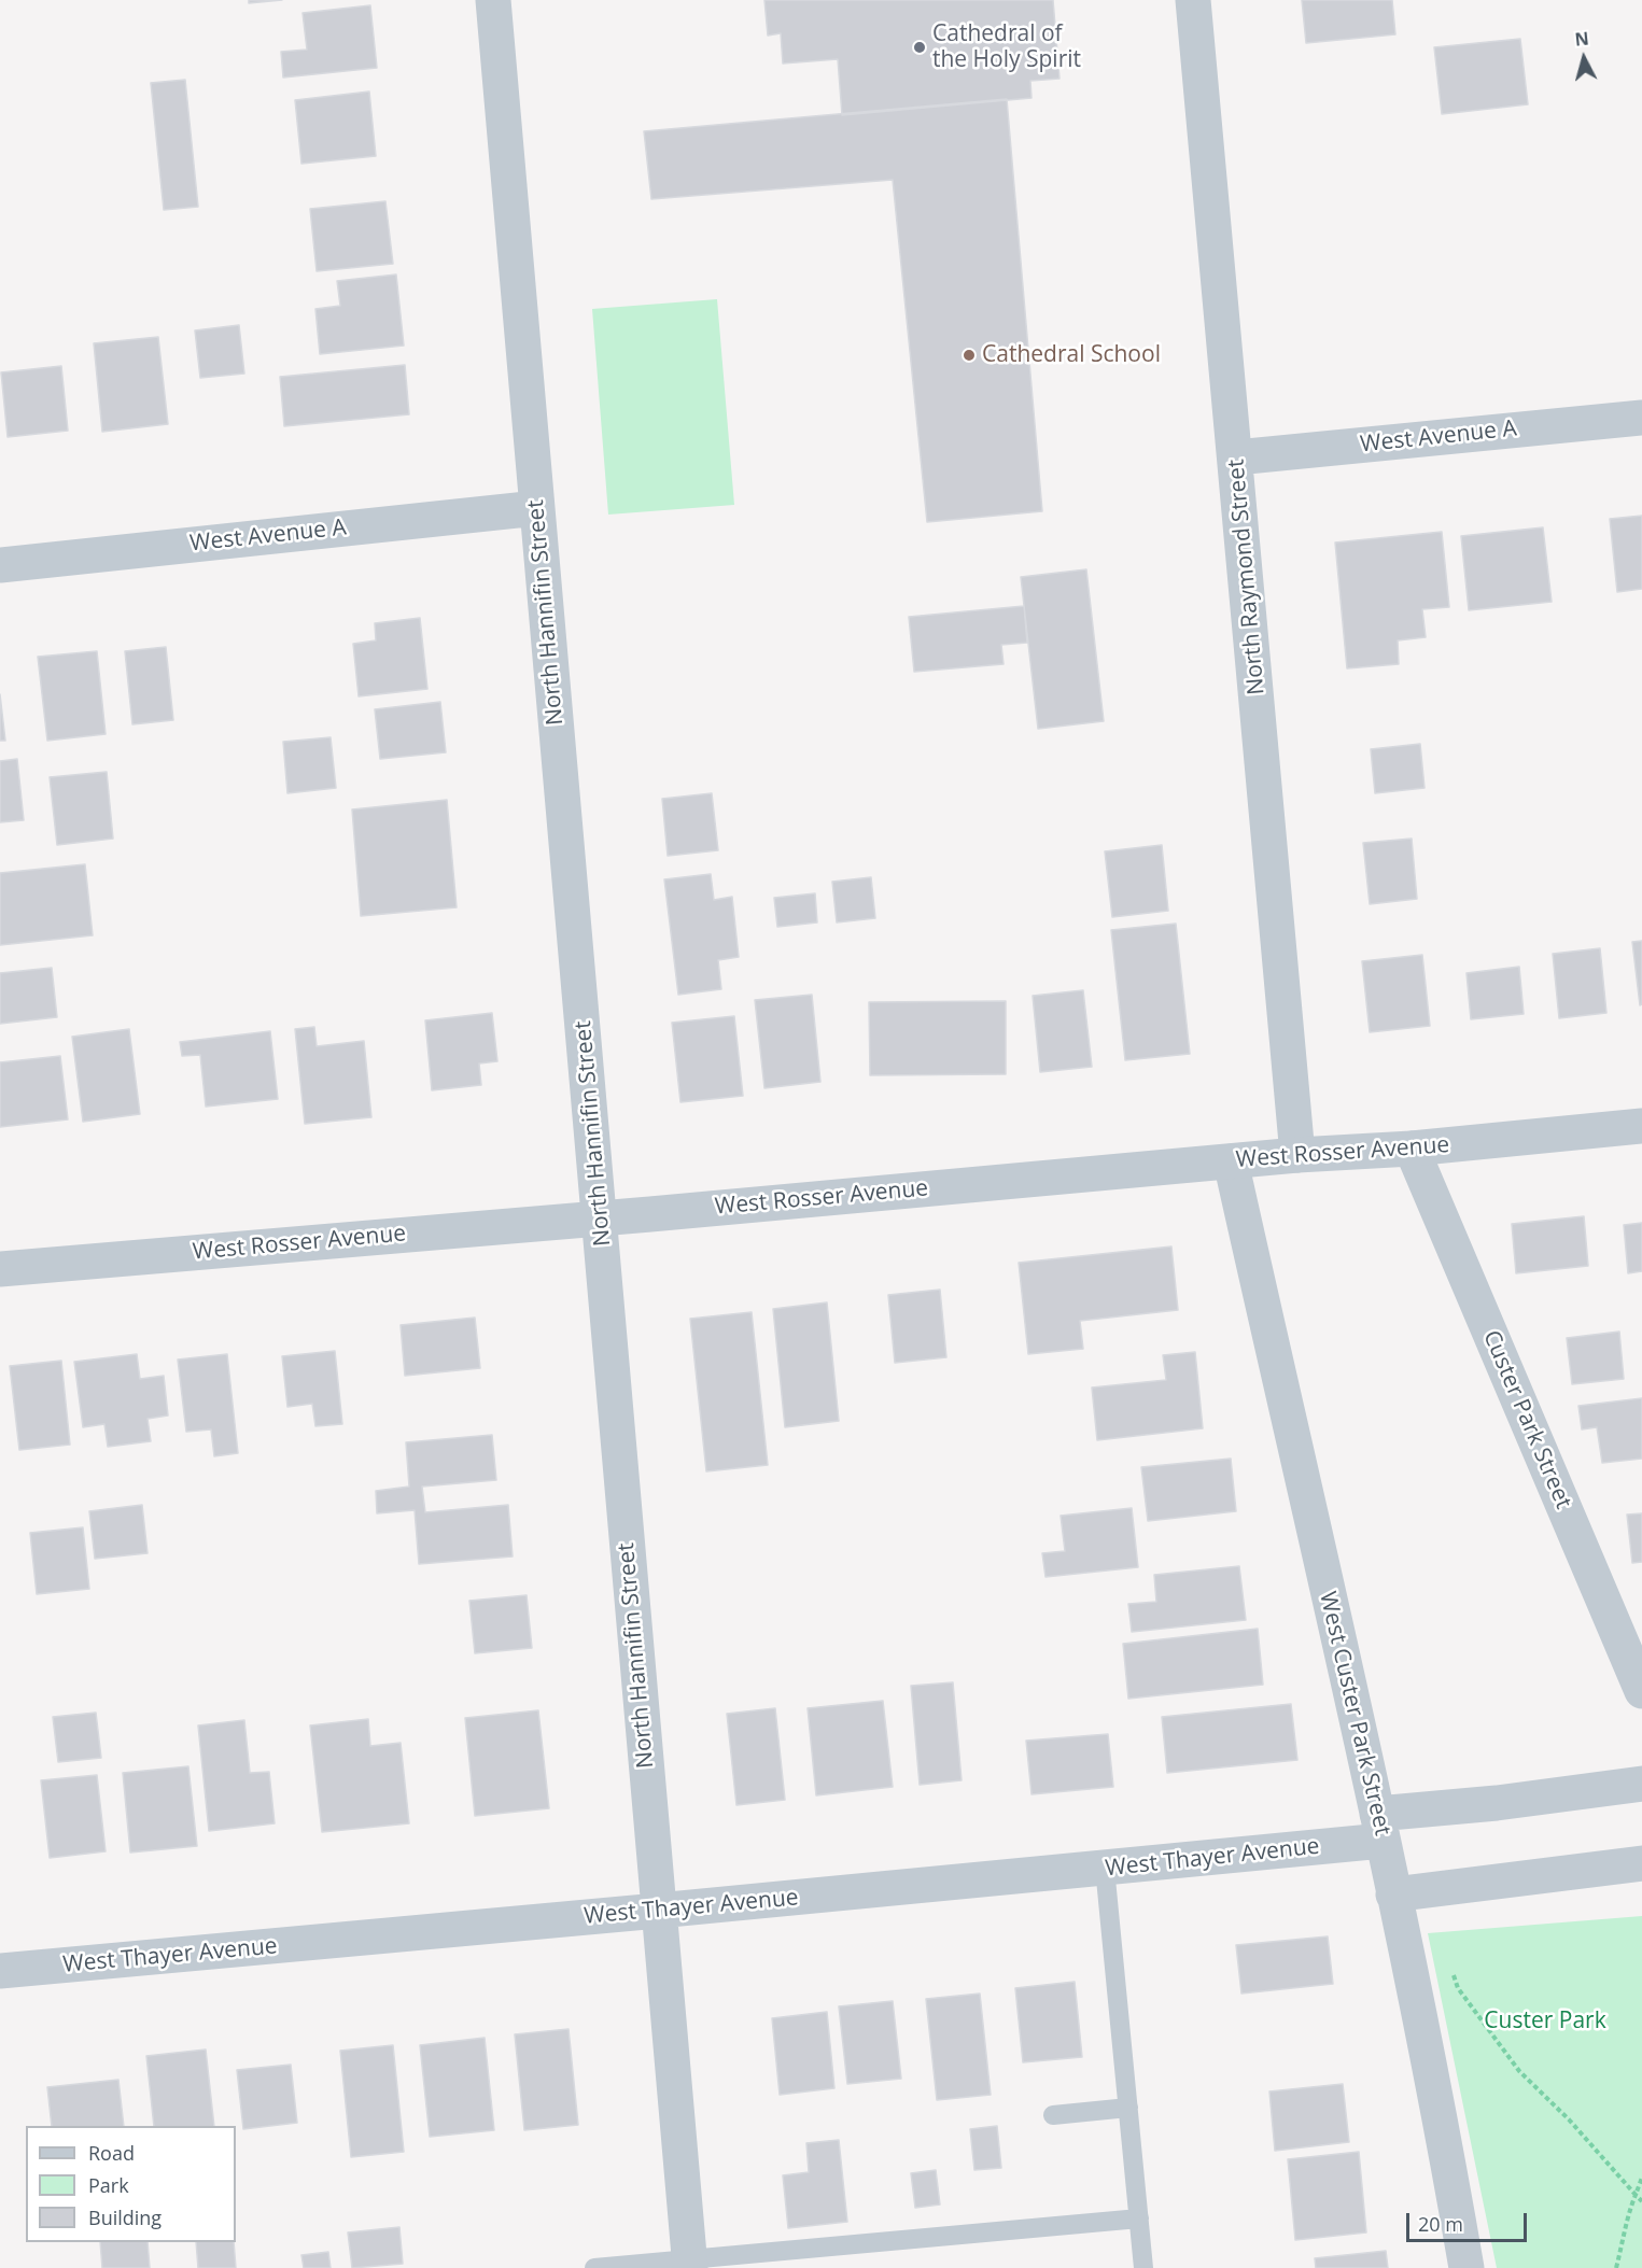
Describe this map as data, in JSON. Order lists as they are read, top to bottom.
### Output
{
  "streets": {
    "street": [
      "West Avenue A",
      "North Raymond Street",
      "North Hannifin Street",
      "West Rosser Avenue",
      "Custer Park Street",
      "West Custer Park Street",
      "West Thayer Avenue"
    ]
  },
  "crossings": [
    ["West Avenue A", "North Raymond Street"],
    ["West Avenue A", "North Hannifin Street"],
    ["North Raymond Street", "West Rosser Avenue"],
    ["North Hannifin Street", "West Rosser Avenue"],
    ["North Hannifin Street", "West Thayer Avenue"],
    ["West Rosser Avenue", "Custer Park Street"],
    ["West Rosser Avenue", "West Custer Park Street"],
    ["West Custer Park Street", "West Thayer Avenue"]
  ],
  "parks": ["Custer Park"],
  "places": ["Cathedral of the Holy Spirit", "Cathedral School"],
  "legend": ["Road", "Park", "Building"],
  "scale_bar": "20 m",
  "north": "top"
}
